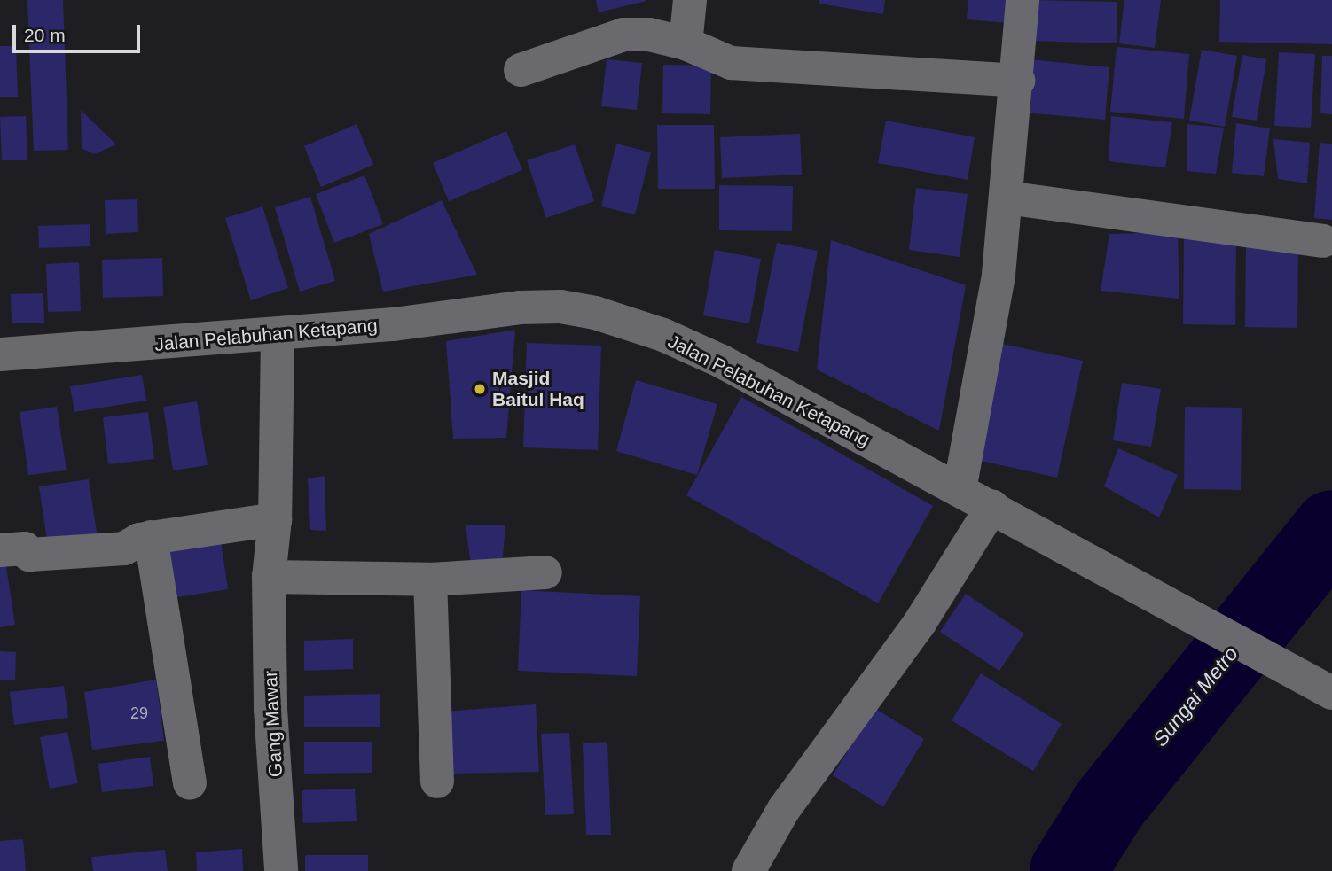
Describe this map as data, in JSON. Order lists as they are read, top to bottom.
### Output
{
  "streets": {
    "street": ["Jalan Pelabuhan Ketapang", "Gang Mawar"]
  },
  "crossings": [
    ["Jalan Pelabuhan Ketapang", "Gang Mawar"]
  ],
  "water": ["Sungai Metro"],
  "places": ["Masjid Baitul Haq"],
  "house_numbers": ["29"],
  "scale_bar": "20 m"
}
